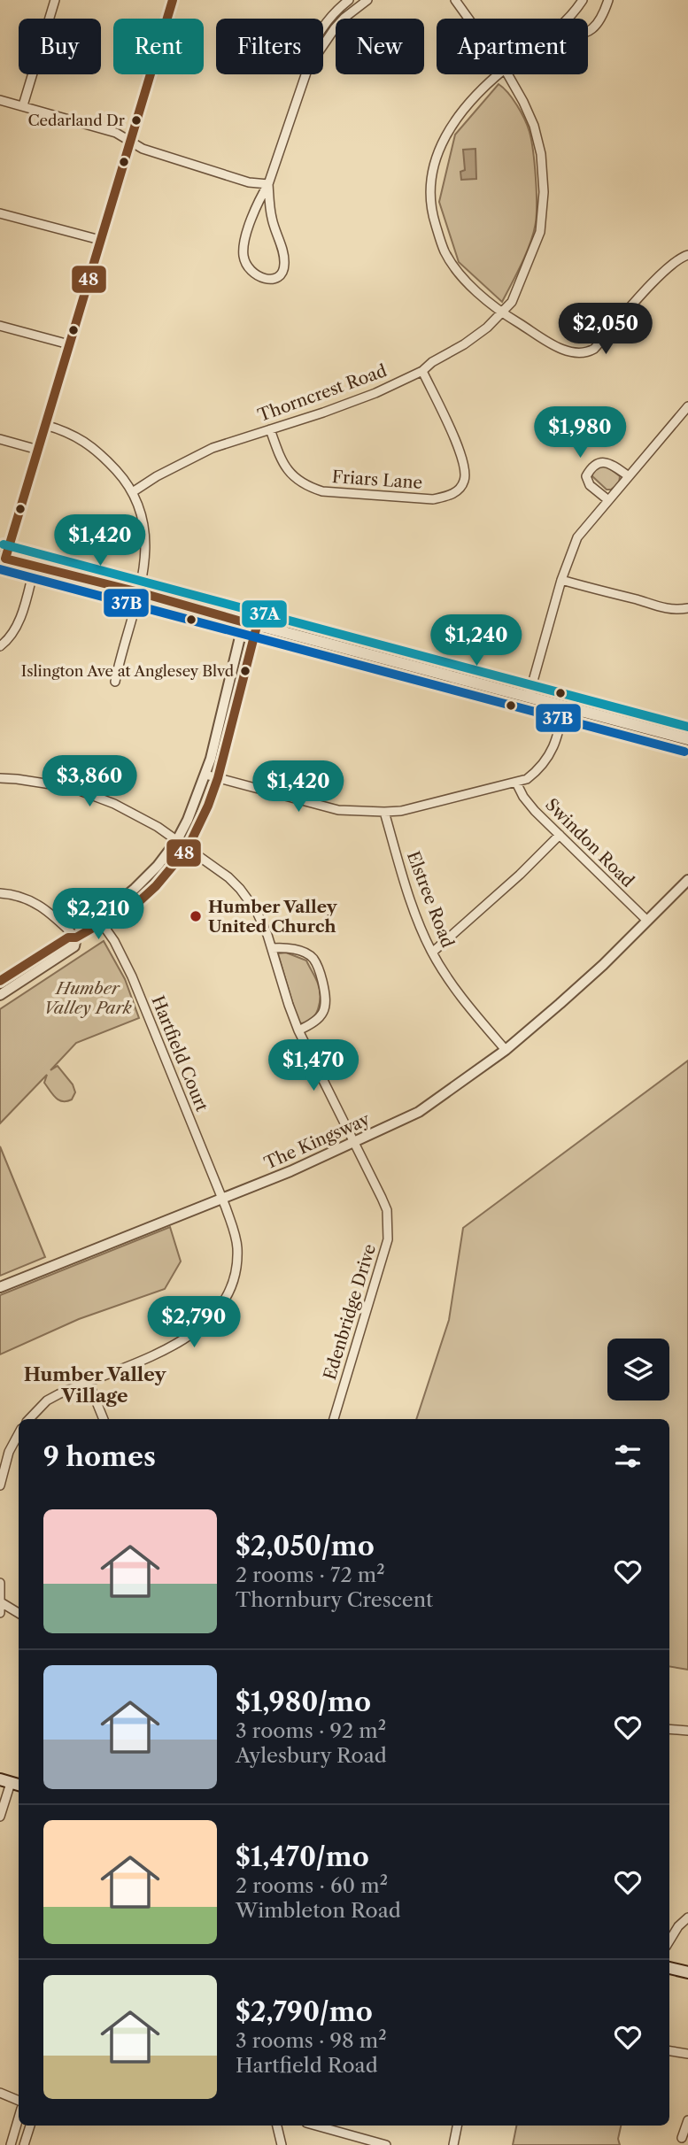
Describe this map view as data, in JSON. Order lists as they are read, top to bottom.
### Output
{
  "streets": {
    "street": [
      "Thorncrest Road",
      "Friars Lane",
      "Swindon Road",
      "Elstree Road",
      "Hartfield Court",
      "The Kingsway",
      "Edenbridge Drive"
    ]
  },
  "crossings": [
    ["Thorncrest Road", "Friars Lane"],
    ["Swindon Road", "The Kingsway"],
    ["Elstree Road", "The Kingsway"],
    ["Hartfield Court", "The Kingsway"],
    ["The Kingsway", "Edenbridge Drive"]
  ],
  "districts": ["Humber Valley Village"],
  "parks": ["Humber Valley Park"],
  "places": ["Cedarland Dr", "Islington Ave at Anglesey Blvd", "Humber Valley United Church"],
  "lines": ["transit line 48", "transit line 37A", "transit line 37B"],
  "page": {
    "chip": [
      "Buy",
      "Rent",
      "Filters",
      "New",
      "Apartment"
    ],
    "price": [
      "$2,050",
      "$1,980",
      "$1,420",
      "$1,240",
      "$3,860",
      "$1,420",
      "$2,210",
      "$1,470",
      "$2,790"
    ],
    "heading": "9 homes",
    "list": [
      {
        "name": "$2,050/mo",
        "note": "2 rooms · 72 m² · Thornbury Crescent"
      },
      {
        "name": "$1,980/mo",
        "note": "3 rooms · 92 m² · Aylesbury Road"
      },
      {
        "name": "$1,470/mo",
        "note": "2 rooms · 60 m² · Wimbleton Road"
      },
      {
        "name": "$2,790/mo",
        "note": "3 rooms · 98 m² · Hartfield Road"
      }
    ]
  }
}
